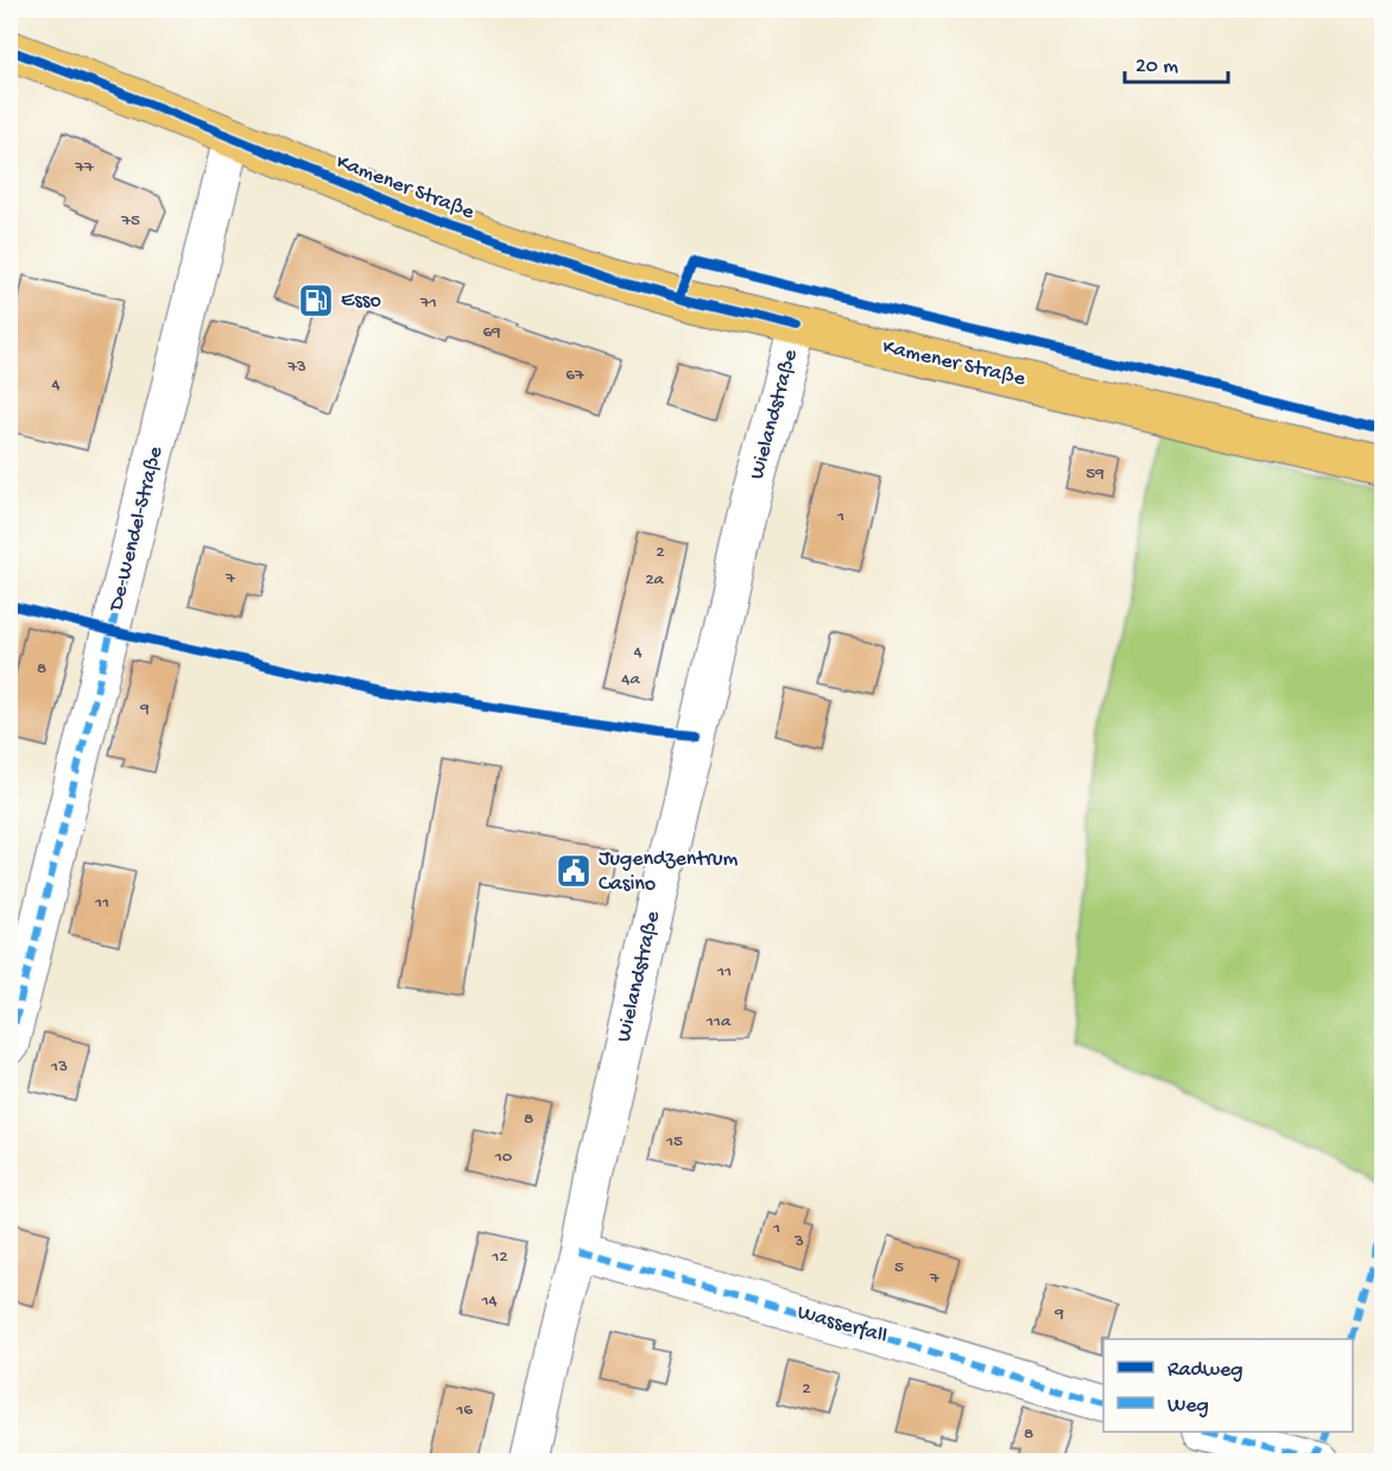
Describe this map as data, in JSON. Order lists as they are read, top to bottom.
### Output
{
  "streets": {
    "main road": ["Kamener Straße"],
    "street": ["Wielandstraße", "De-Wendel-Straße", "Wasserfall"]
  },
  "crossings": [
    ["Kamener Straße", "Wielandstraße"],
    ["Kamener Straße", "De-Wendel-Straße"],
    ["Wielandstraße", "Wasserfall"]
  ],
  "places": {
    "fuel station": ["Esso"],
    "public building": ["Jugendzentrum Casino"]
  },
  "house_numbers": [
    "77",
    "75",
    "71",
    "69",
    "73",
    "67",
    "4",
    "59",
    "1",
    "2",
    "7",
    "2a",
    "4",
    "8",
    "4a",
    "9",
    "11",
    "11",
    "11a",
    "13",
    "8",
    "15",
    "10",
    "1",
    "3",
    "12",
    "5",
    "7",
    "14",
    "9",
    "2",
    "16",
    "8"
  ],
  "legend": ["Radweg", "Weg"],
  "scale_bar": "20 m"
}
